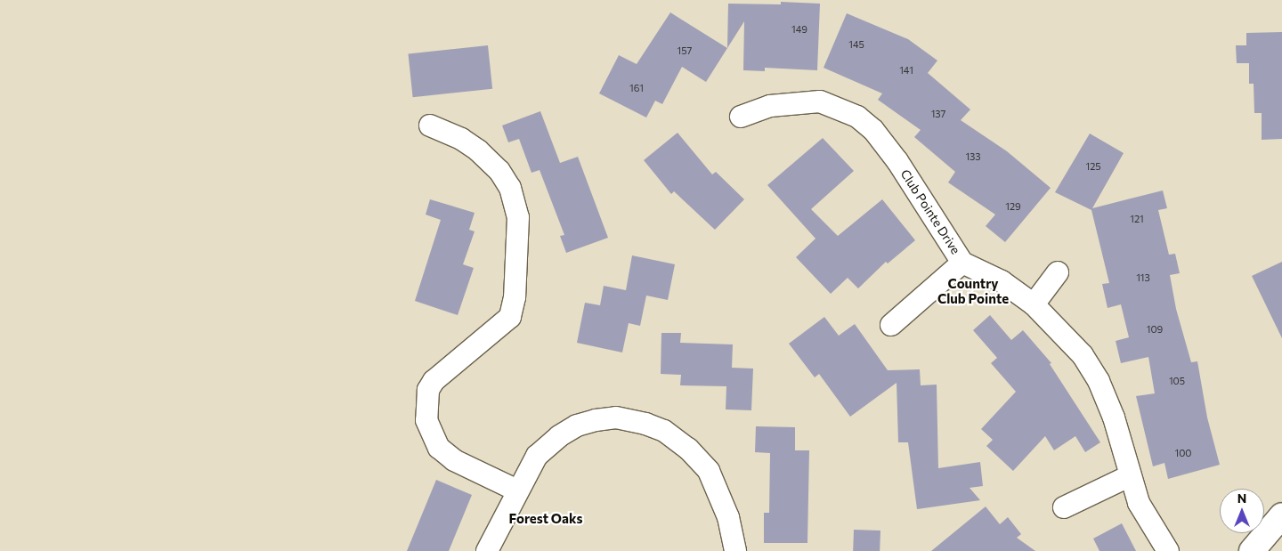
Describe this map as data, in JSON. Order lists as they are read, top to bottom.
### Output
{
  "streets": {
    "street": ["Club Pointe Drive"]
  },
  "districts": ["Country Club Pointe", "Forest Oaks"],
  "house_numbers": [
    "149",
    "145",
    "157",
    "141",
    "161",
    "137",
    "133",
    "125",
    "129",
    "121",
    "113",
    "109",
    "105",
    "100"
  ],
  "north": "top"
}
